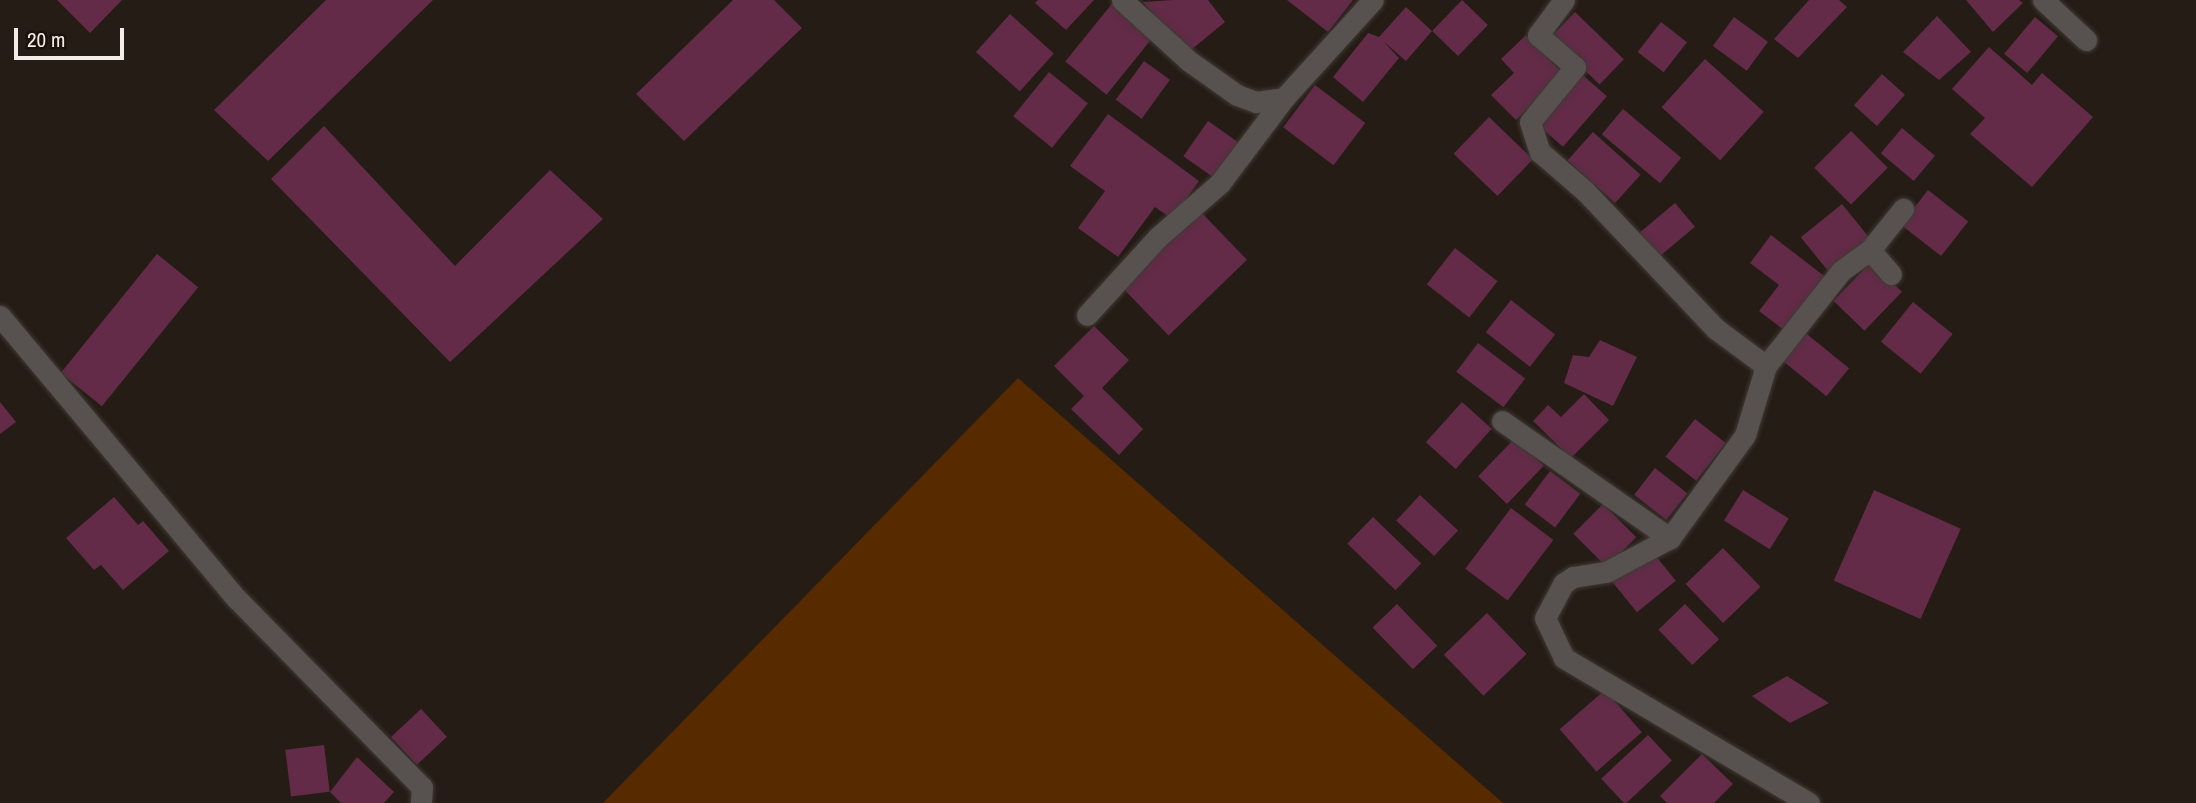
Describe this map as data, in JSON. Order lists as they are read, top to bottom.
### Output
{
  "scale_bar": "20 m"
}
